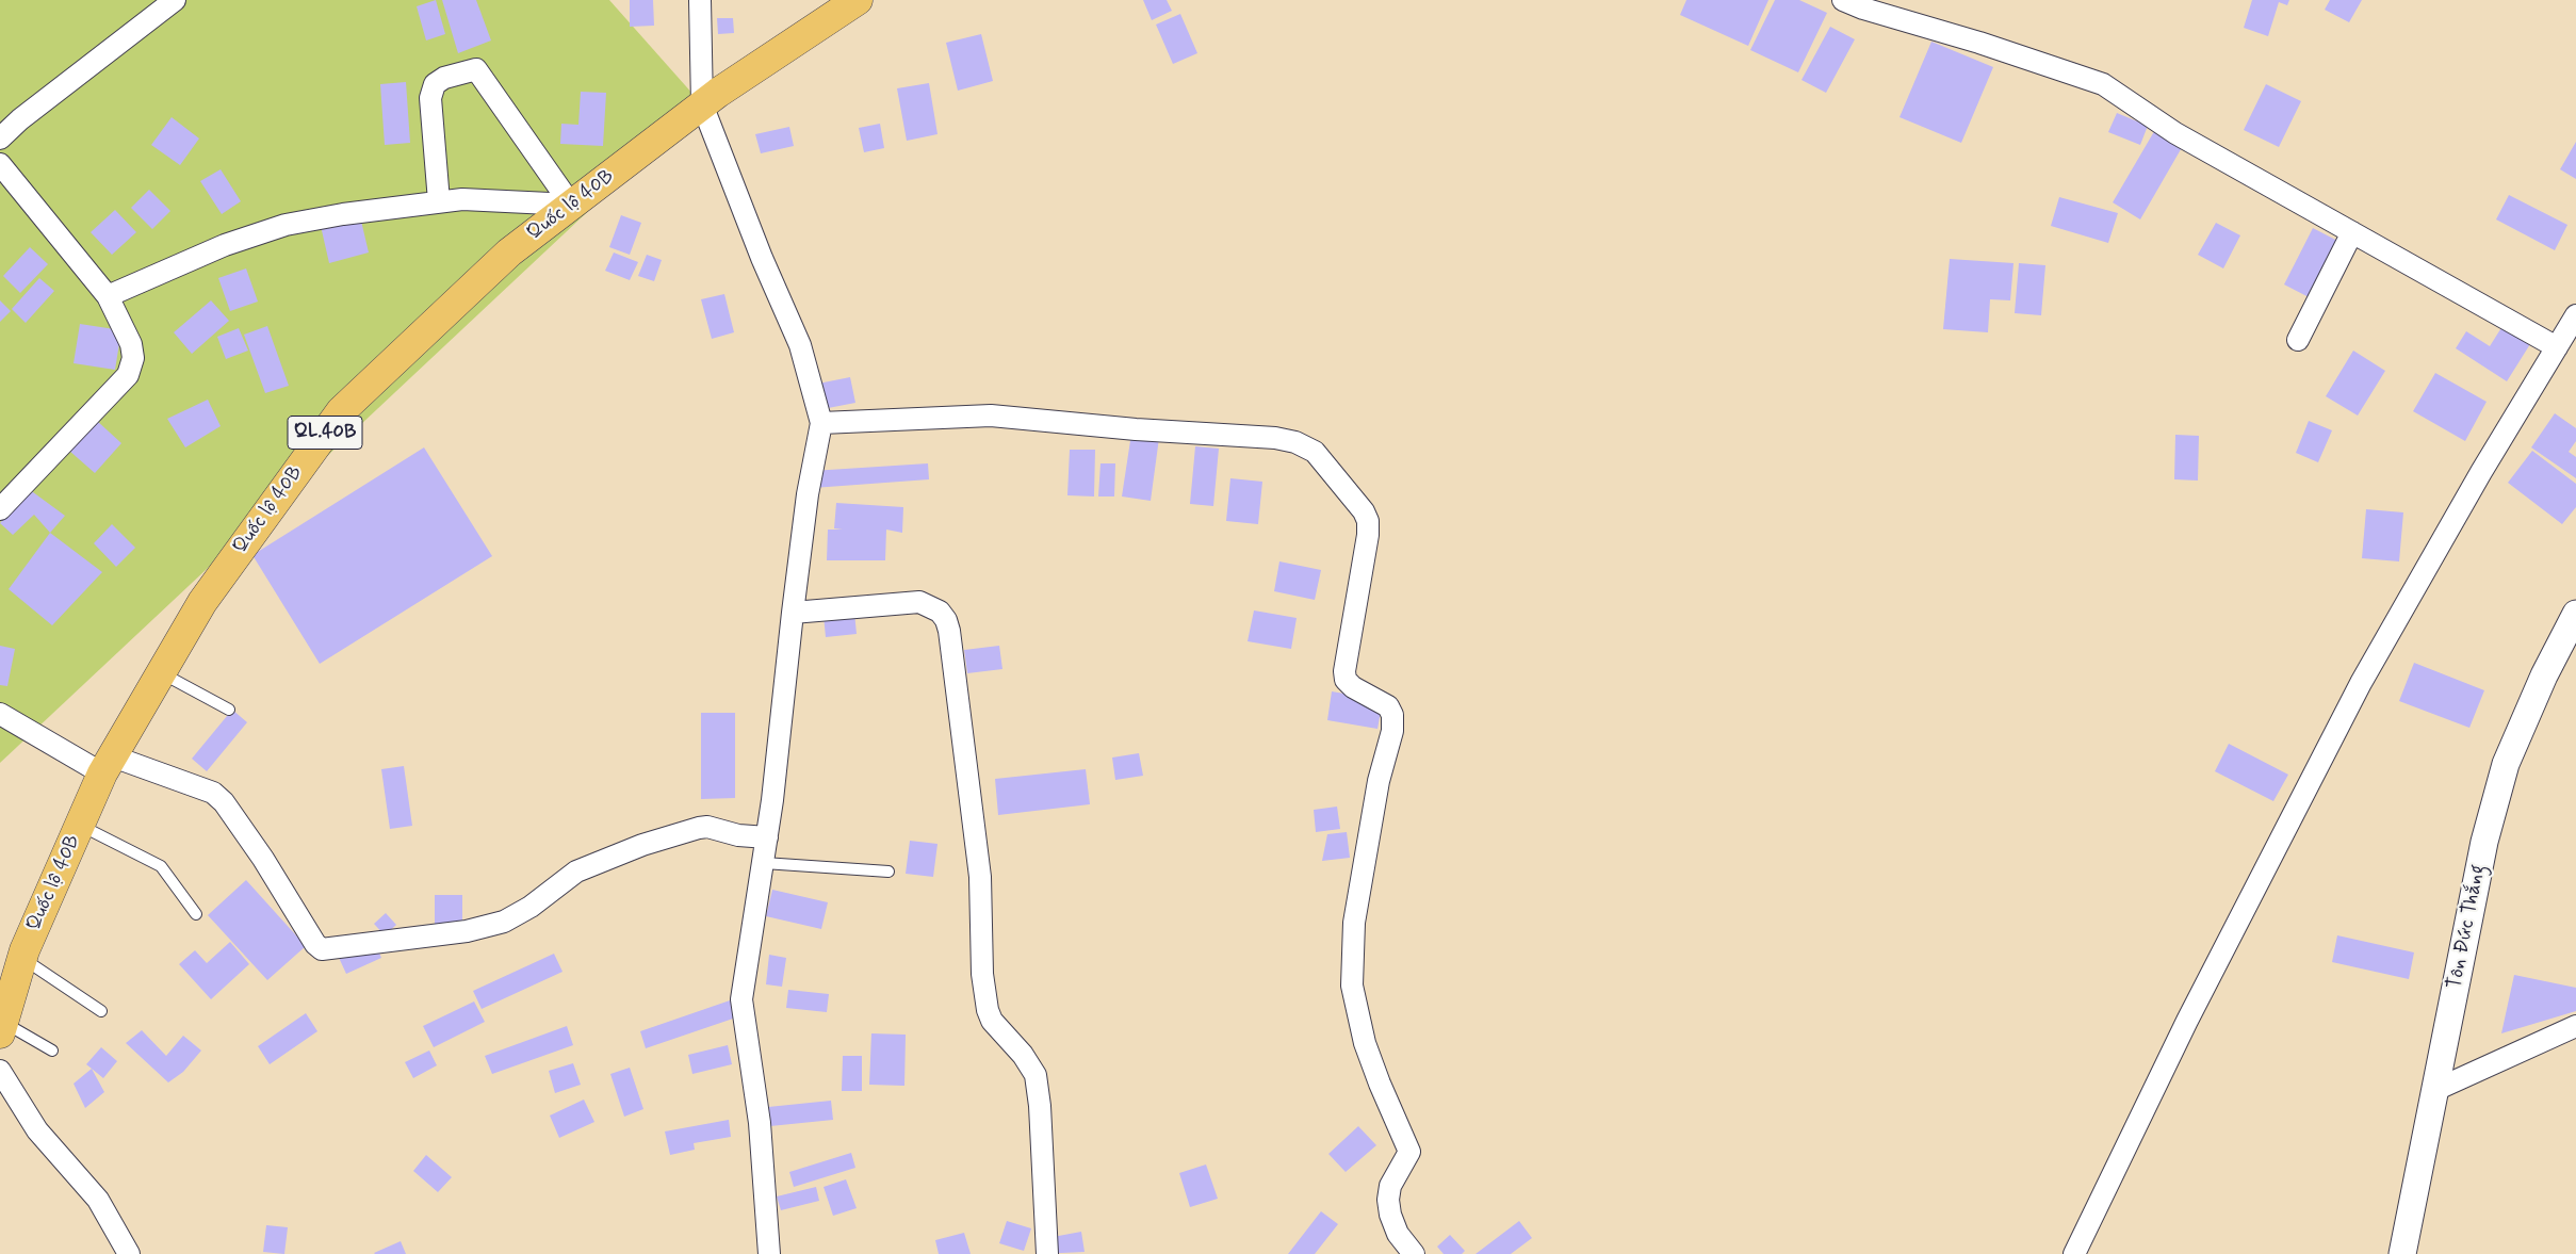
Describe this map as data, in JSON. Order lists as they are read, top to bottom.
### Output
{
  "streets": {
    "highway": ["Quốc lộ 40B", "QL.40B"],
    "street": ["Tôn Đức Thắng"]
  }
}
